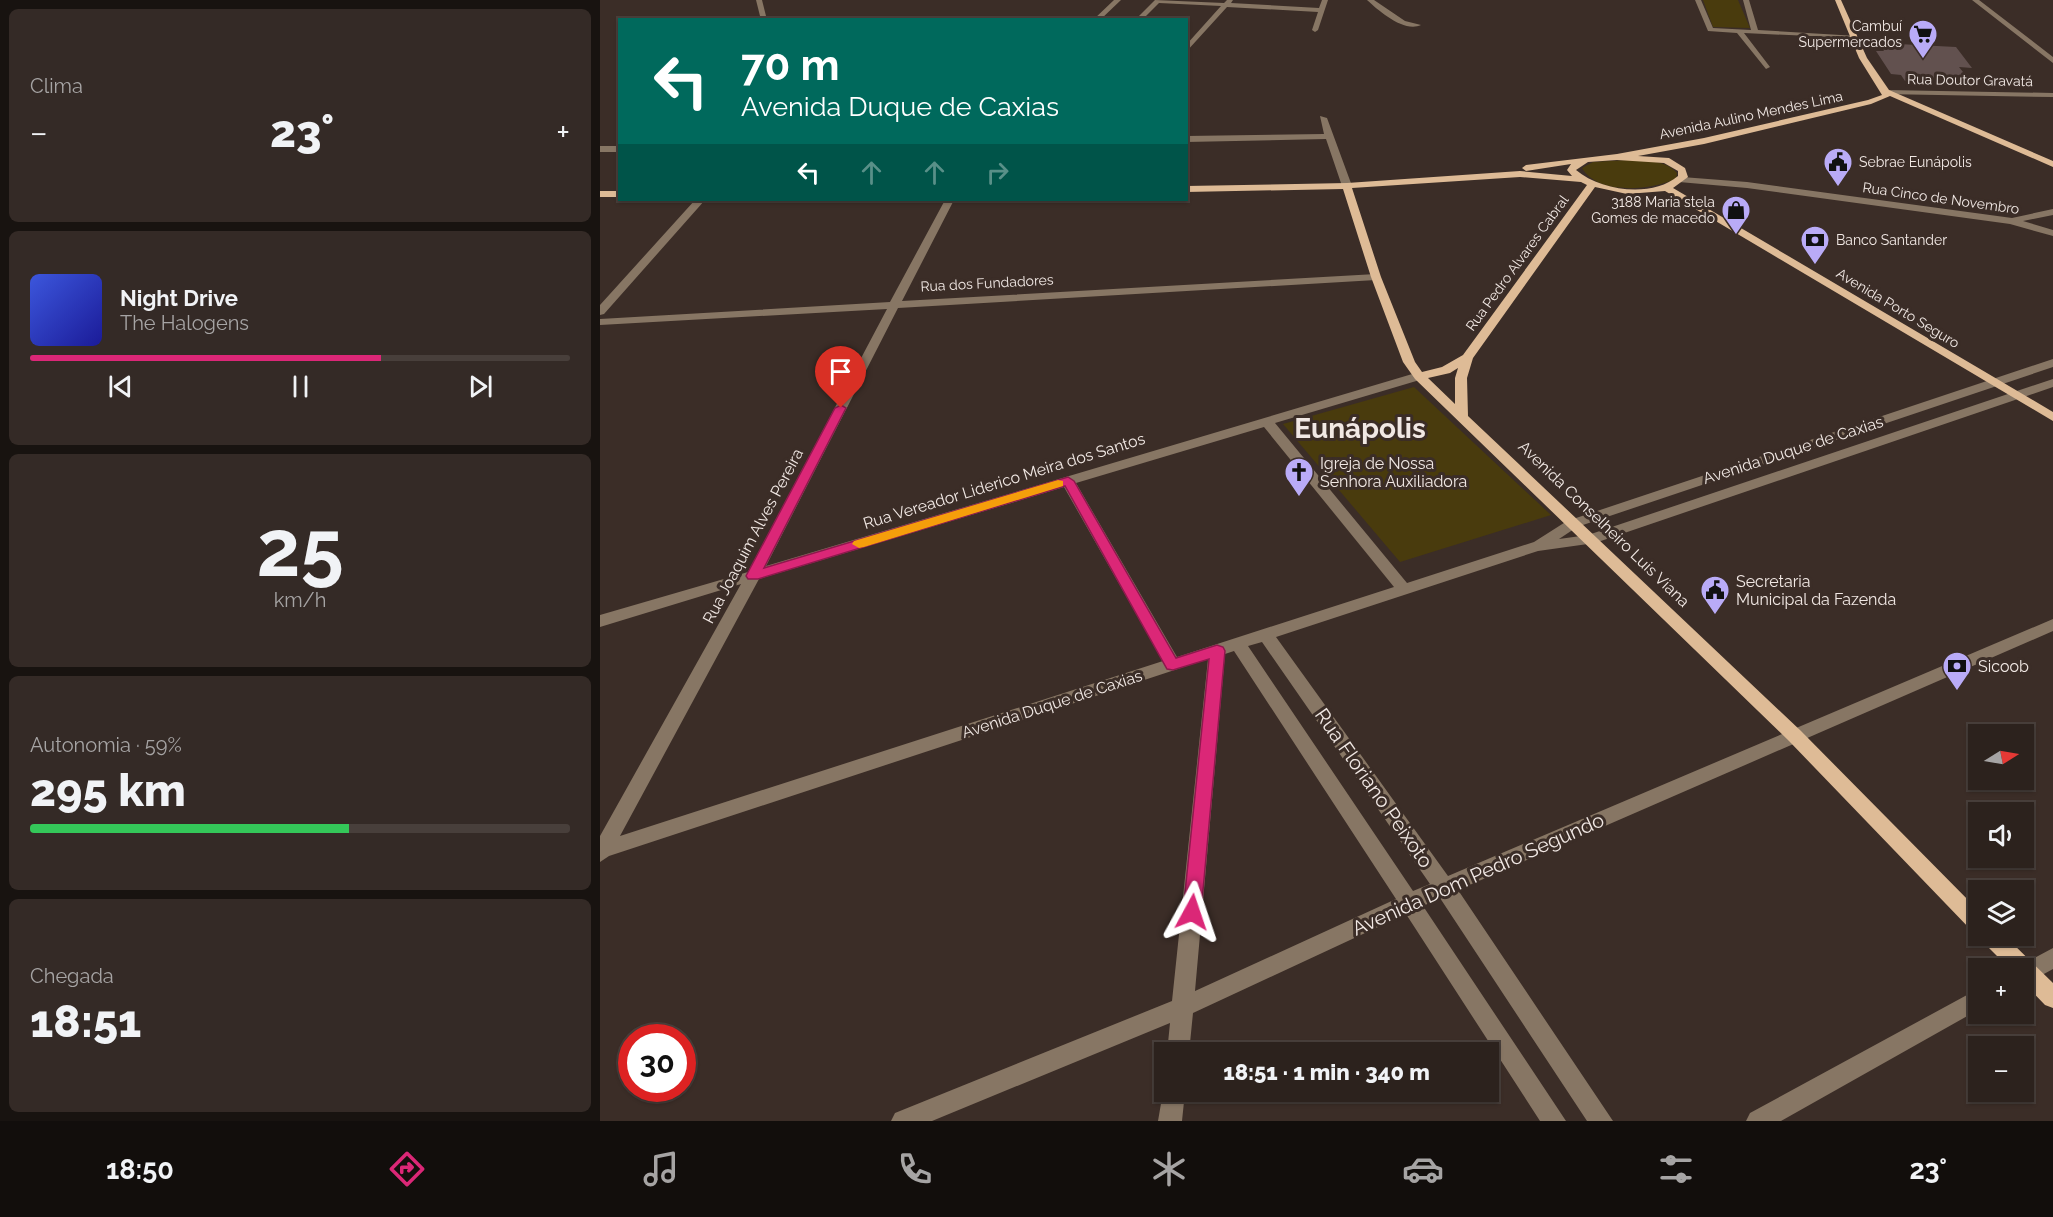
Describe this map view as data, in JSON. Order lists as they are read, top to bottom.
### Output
{
  "streets": {
    "main road": [
      "Avenida Aulino Mendes Lima",
      "Rua Pedro Alvares Cabral",
      "Avenida Porto Seguro",
      "Avenida Conselheiro Luis Viana"
    ],
    "street": [
      "Rua Doutor Gravatá",
      "Rua Cinco de Novembro",
      "Rua dos Fundadores",
      "Avenida Duque de Caxias",
      "Rua Vereador Liderico Meira dos Santos",
      "Rua Joaquim Alves Pereira",
      "Rua Floriano Peixoto",
      "Avenida Dom Pedro Segundo"
    ]
  },
  "crossings": [
    ["Rua Doutor Gravatá", "Avenida Aulino Mendes Lima"],
    ["Rua Pedro Alvares Cabral", "Rua Vereador Liderico Meira dos Santos"],
    ["Rua Pedro Alvares Cabral", "Avenida Conselheiro Luis Viana"],
    ["Rua dos Fundadores", "Avenida Conselheiro Luis Viana"],
    ["Rua dos Fundadores", "Rua Joaquim Alves Pereira"],
    ["Avenida Porto Seguro", "Avenida Duque de Caxias"],
    ["Avenida Duque de Caxias", "Avenida Conselheiro Luis Viana"],
    ["Avenida Duque de Caxias", "Rua Joaquim Alves Pereira"],
    ["Avenida Duque de Caxias", "Rua Floriano Peixoto"],
    ["Rua Vereador Liderico Meira dos Santos", "Avenida Conselheiro Luis Viana"],
    ["Rua Vereador Liderico Meira dos Santos", "Rua Joaquim Alves Pereira"],
    ["Avenida Conselheiro Luis Viana", "Avenida Dom Pedro Segundo"],
    ["Rua Floriano Peixoto", "Avenida Dom Pedro Segundo"]
  ],
  "districts": ["Eunápolis"],
  "places": {
    "supermarket": ["Cambuí Supermercados"],
    "public building": ["Sebrae Eunápolis", "Secretaria Municipal da Fazenda"],
    "shop": ["3188 Maria stela Gomes de macedo"],
    "bank": ["Banco Santander", "Sicoob"],
    "church": ["Igreja de Nossa Senhora Auxiliadora"]
  },
  "north": "right",
  "page": {
    "tile": [
      "Clima",
      ["25", "km/h"],
      ["Autonomia · 59%", "295 km"],
      ["Chegada", "18:51"]
    ],
    "turn": ["70 m", "Avenida Duque de Caxias"],
    "heat": ["−", "23°", "+"],
    "song": ["Night Drive", "The Halogens"],
    "map_buttons": ["+", "−"],
    "limit": "30",
    "trip": "18:51 · 1 min · 340 m",
    "tabs": ["18:50", "23°"]
  }
}
